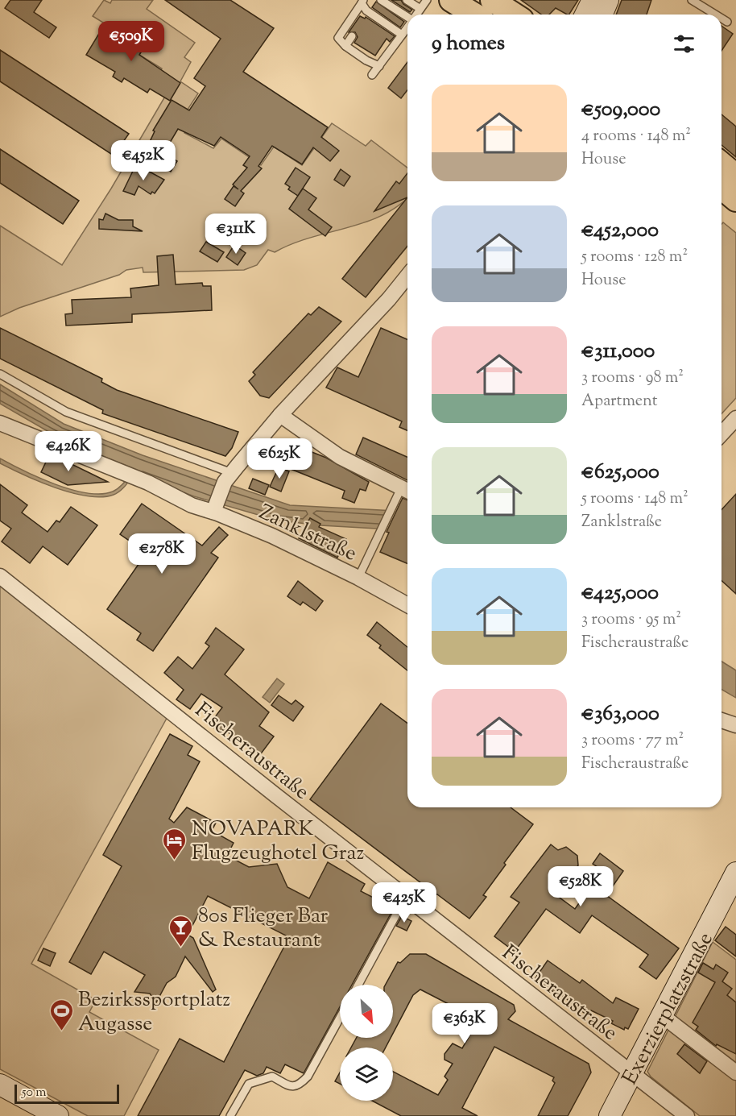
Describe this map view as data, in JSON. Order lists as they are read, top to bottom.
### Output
{
  "streets": {
    "street": ["Zanklstraße", "Fischeraustraße", "Exerzierplatzstraße"]
  },
  "crossings": [
    ["Fischeraustraße", "Exerzierplatzstraße"]
  ],
  "places": {
    "hotel": ["NOVAPARK Flugzeughotel Graz"],
    "bar": ["80s Flieger Bar & Restaurant"],
    "sports": ["Bezirkssportplatz Augasse"]
  },
  "scale_bar": "50 m",
  "north": "bottom right",
  "page": {
    "heading": "9 homes",
    "price": [
      "€509K",
      "€452K",
      "€311K",
      "€426K",
      "€625K",
      "€278K",
      "€528K",
      "€425K",
      "€363K"
    ],
    "list": [
      {
        "name": "€509,000",
        "note": "4 rooms · 148 m² · House"
      },
      {
        "name": "€452,000",
        "note": "5 rooms · 128 m² · House"
      },
      {
        "name": "€311,000",
        "note": "3 rooms · 98 m² · Apartment"
      },
      {
        "name": "€625,000",
        "note": "5 rooms · 148 m² · Zanklstraße"
      },
      {
        "name": "€425,000",
        "note": "3 rooms · 95 m² · Fischeraustraße"
      },
      {
        "name": "€363,000",
        "note": "3 rooms · 77 m² · Fischeraustraße"
      }
    ],
    "scale": "50 m"
  }
}
